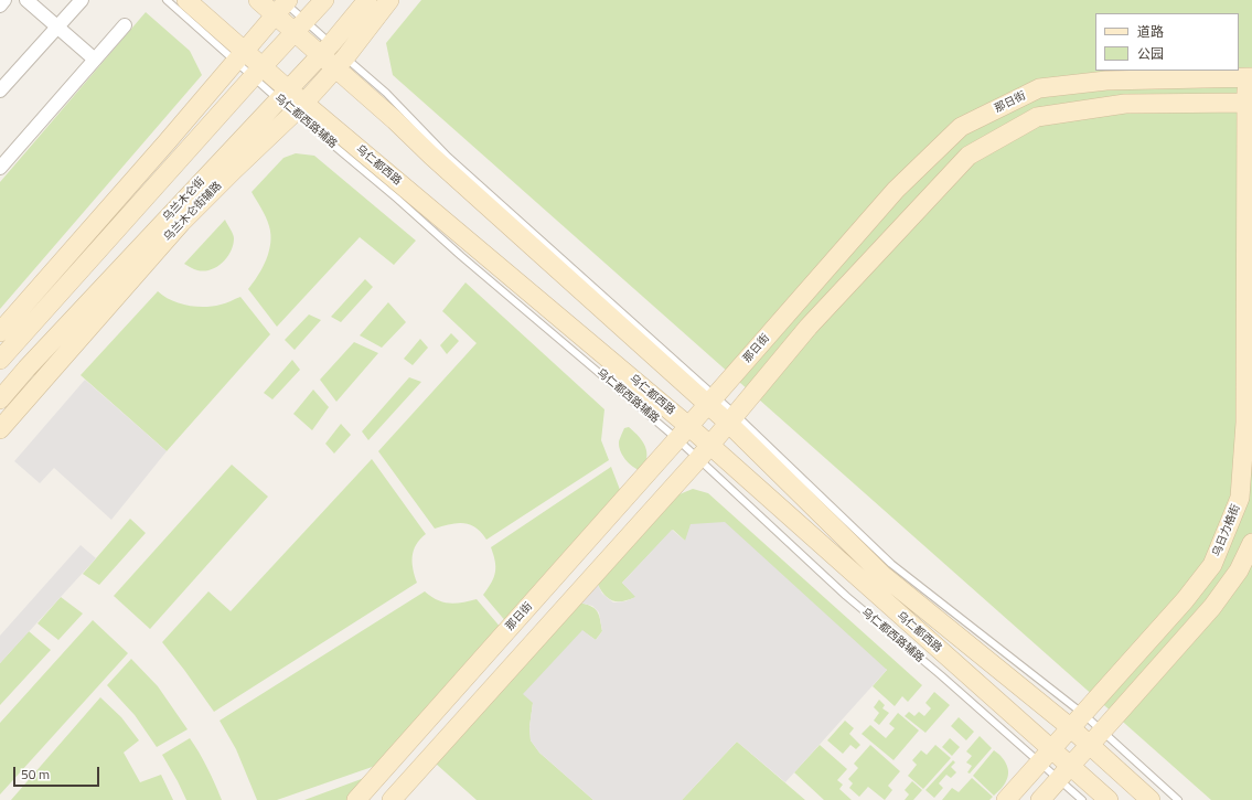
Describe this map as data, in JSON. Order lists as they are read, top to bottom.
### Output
{
  "streets": {
    "street": [
      "那日街",
      "乌仁都西路",
      "乌兰木仑街",
      "乌兰木仑街辅路",
      "乌日力格街"
    ]
  },
  "crossings": [
    ["那日街", "乌仁都西路"],
    ["那日街", "乌日力格街"],
    ["乌仁都西路", "乌兰木仑街"],
    ["乌仁都西路", "乌兰木仑街辅路"],
    ["乌仁都西路", "乌日力格街"],
    ["乌兰木仑街", "乌兰木仑街辅路"]
  ],
  "legend": ["道路", "公园"],
  "scale_bar": "50 m"
}
